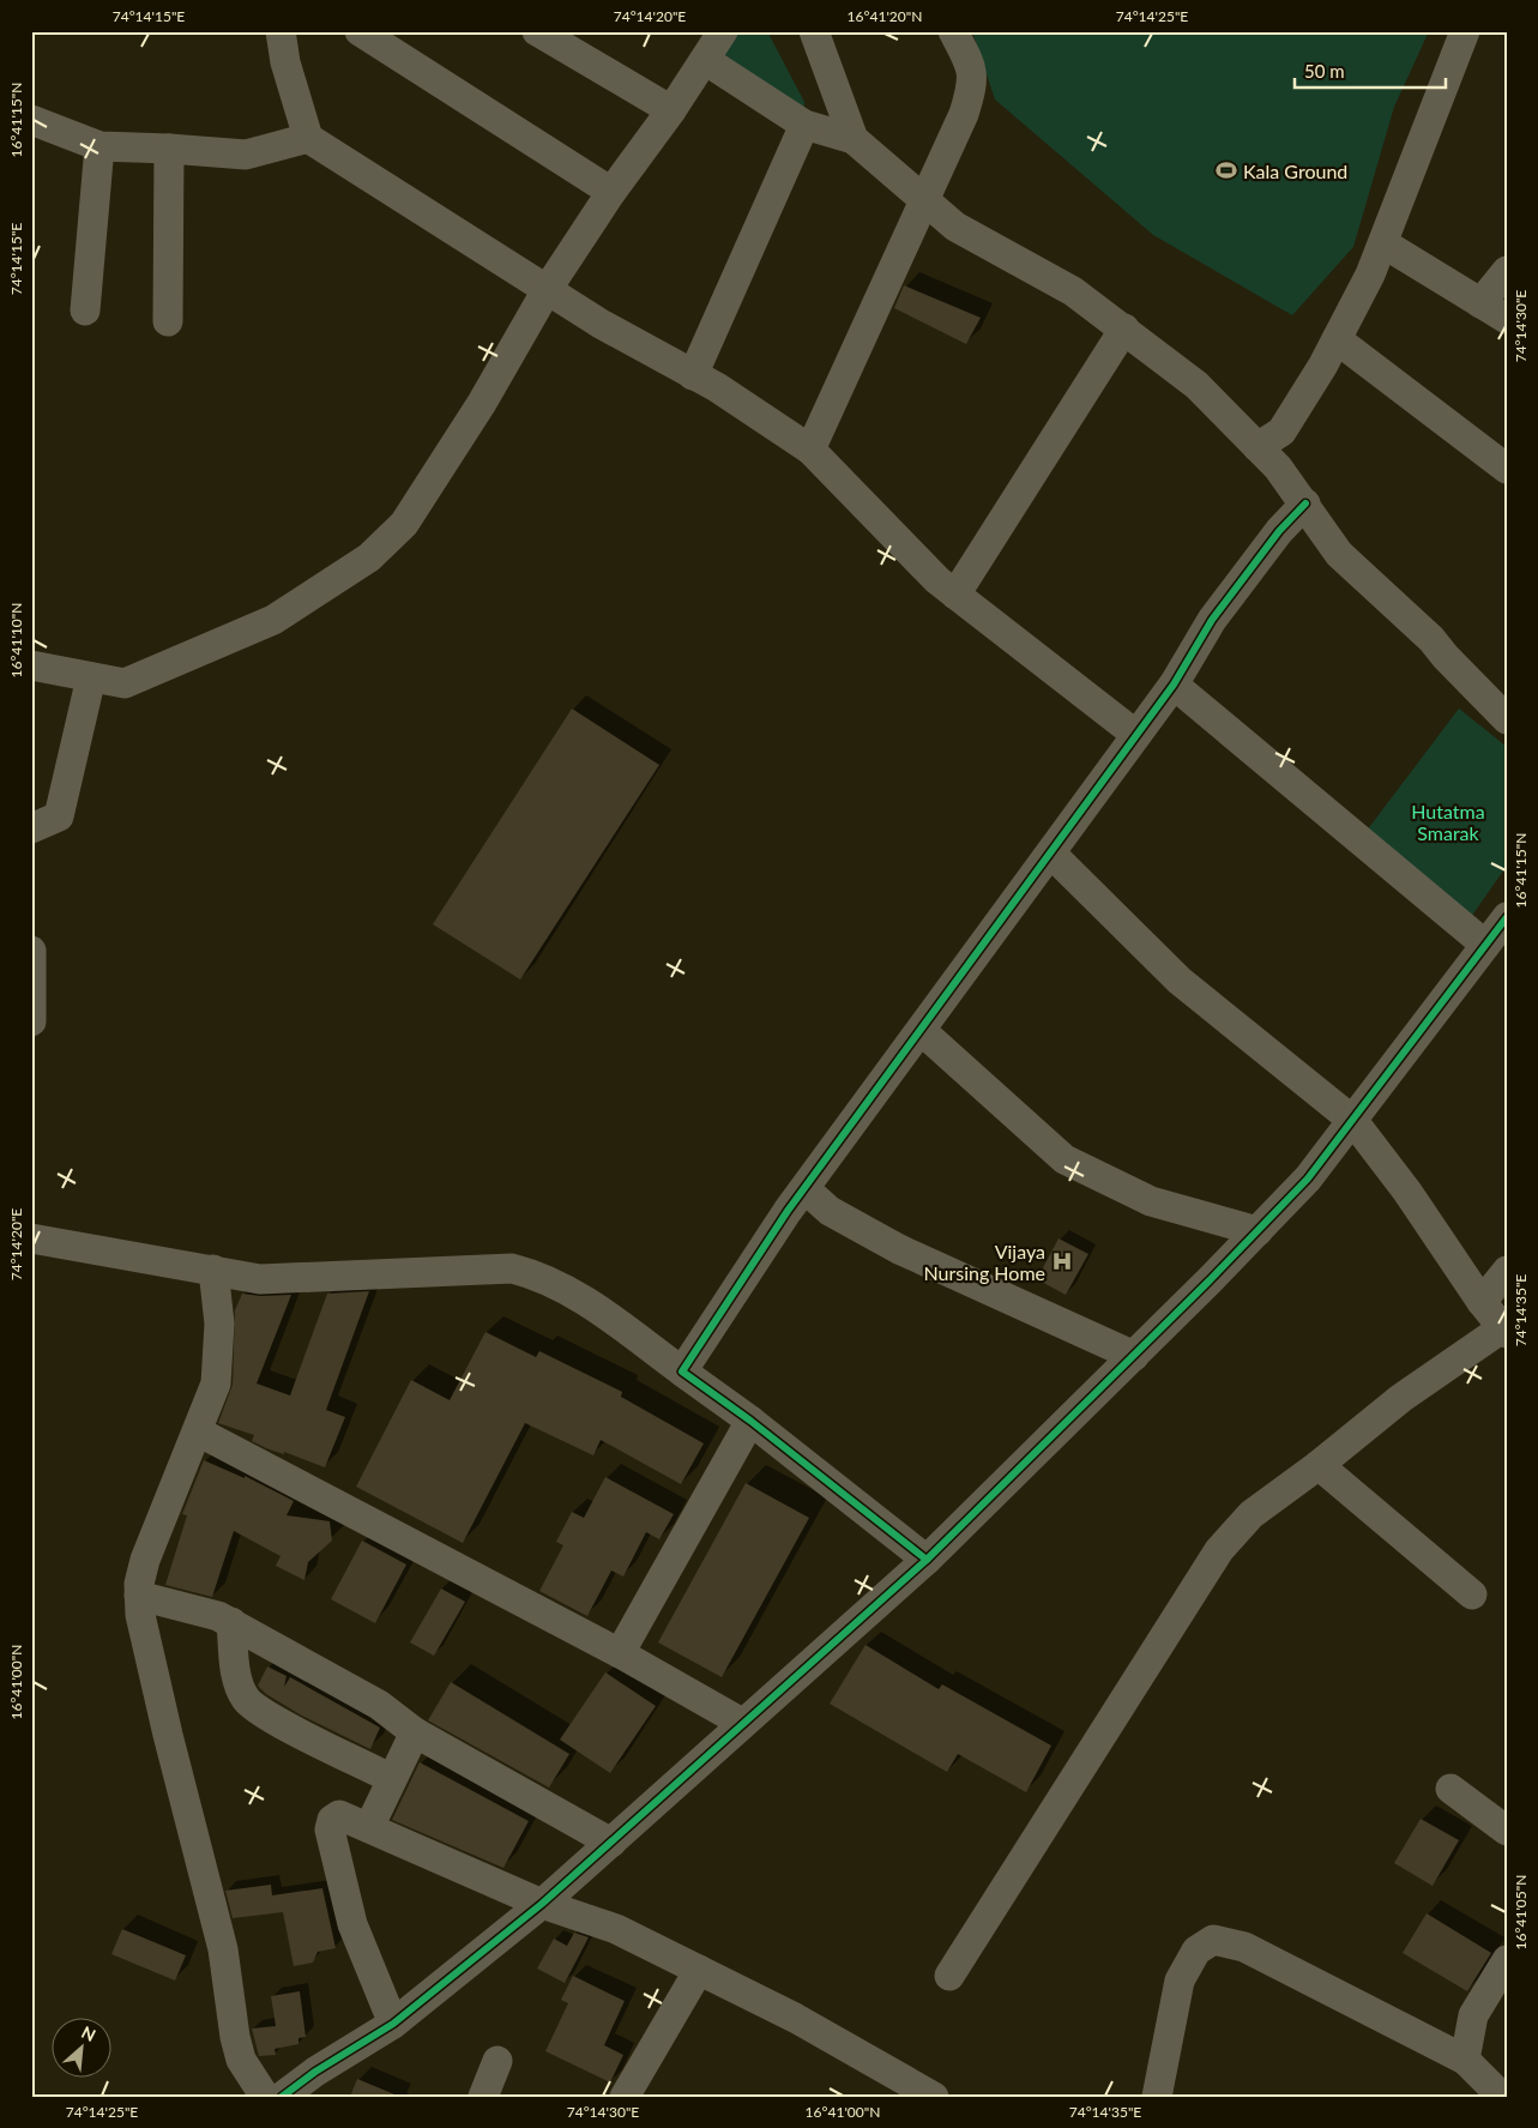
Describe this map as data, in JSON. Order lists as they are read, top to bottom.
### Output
{
  "parks": ["Hutatma Smarak"],
  "places": {
    "sports": ["Kala Ground"],
    "hospital": ["Vijaya Nursing Home"]
  },
  "scale_bar": "50 m",
  "north": "top right",
  "coordinates": [
    "74°14'15\"E",
    "74°14'20\"E",
    "16°41'20\"N",
    "74°14'25\"E",
    "16°41'15\"N",
    "74°14'30\"E",
    "16°41'10\"N",
    "74°14'35\"E",
    "16°41'00\"N",
    "16°41'05\"N"
  ]
}
